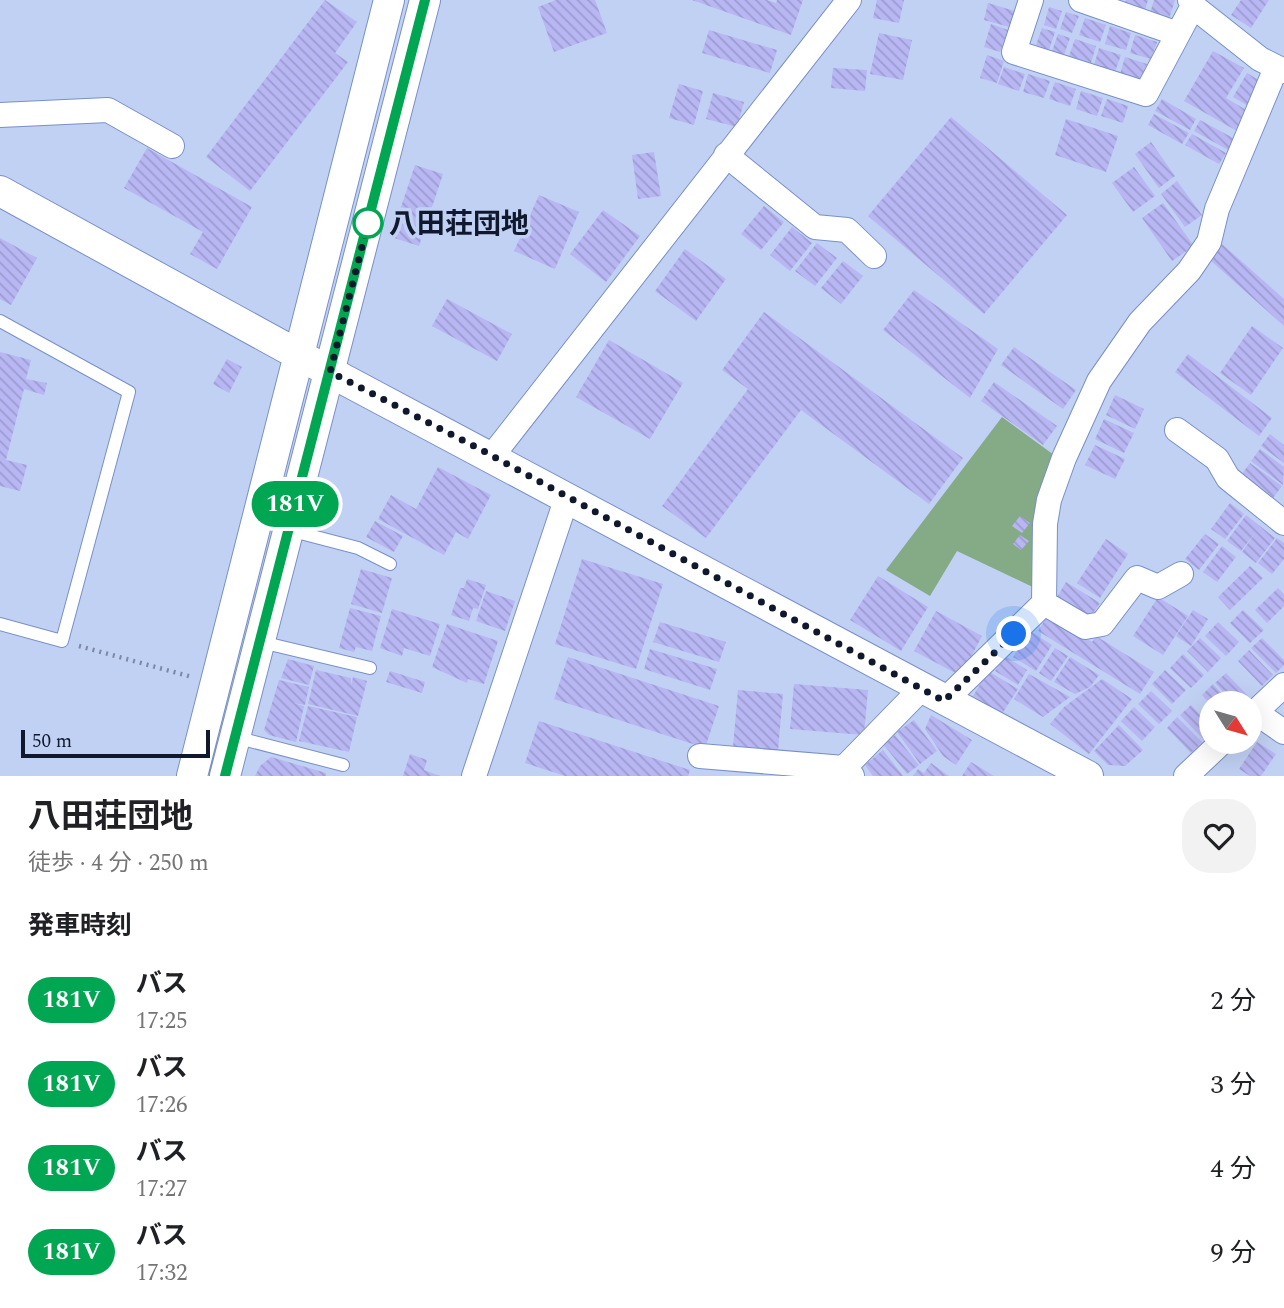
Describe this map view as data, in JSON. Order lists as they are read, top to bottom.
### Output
{
  "places": ["八田荘団地"],
  "lines": ["bus line 181V"],
  "scale_bar": "50 m",
  "north": "bottom right",
  "page": {
    "on_map": "181V",
    "scale": "50 m",
    "heading": [
      ["八田荘団地", "徒歩 · 4 分 · 250 m"],
      "発車時刻"
    ],
    "list": [
      {
        "mark": "181V",
        "name": "バス",
        "note": "17:25",
        "value": "2 分"
      },
      {
        "mark": "181V",
        "name": "バス",
        "note": "17:26",
        "value": "3 分"
      },
      {
        "mark": "181V",
        "name": "バス",
        "note": "17:27",
        "value": "4 分"
      },
      {
        "mark": "181V",
        "name": "バス",
        "note": "17:32",
        "value": "9 分"
      }
    ]
  }
}
